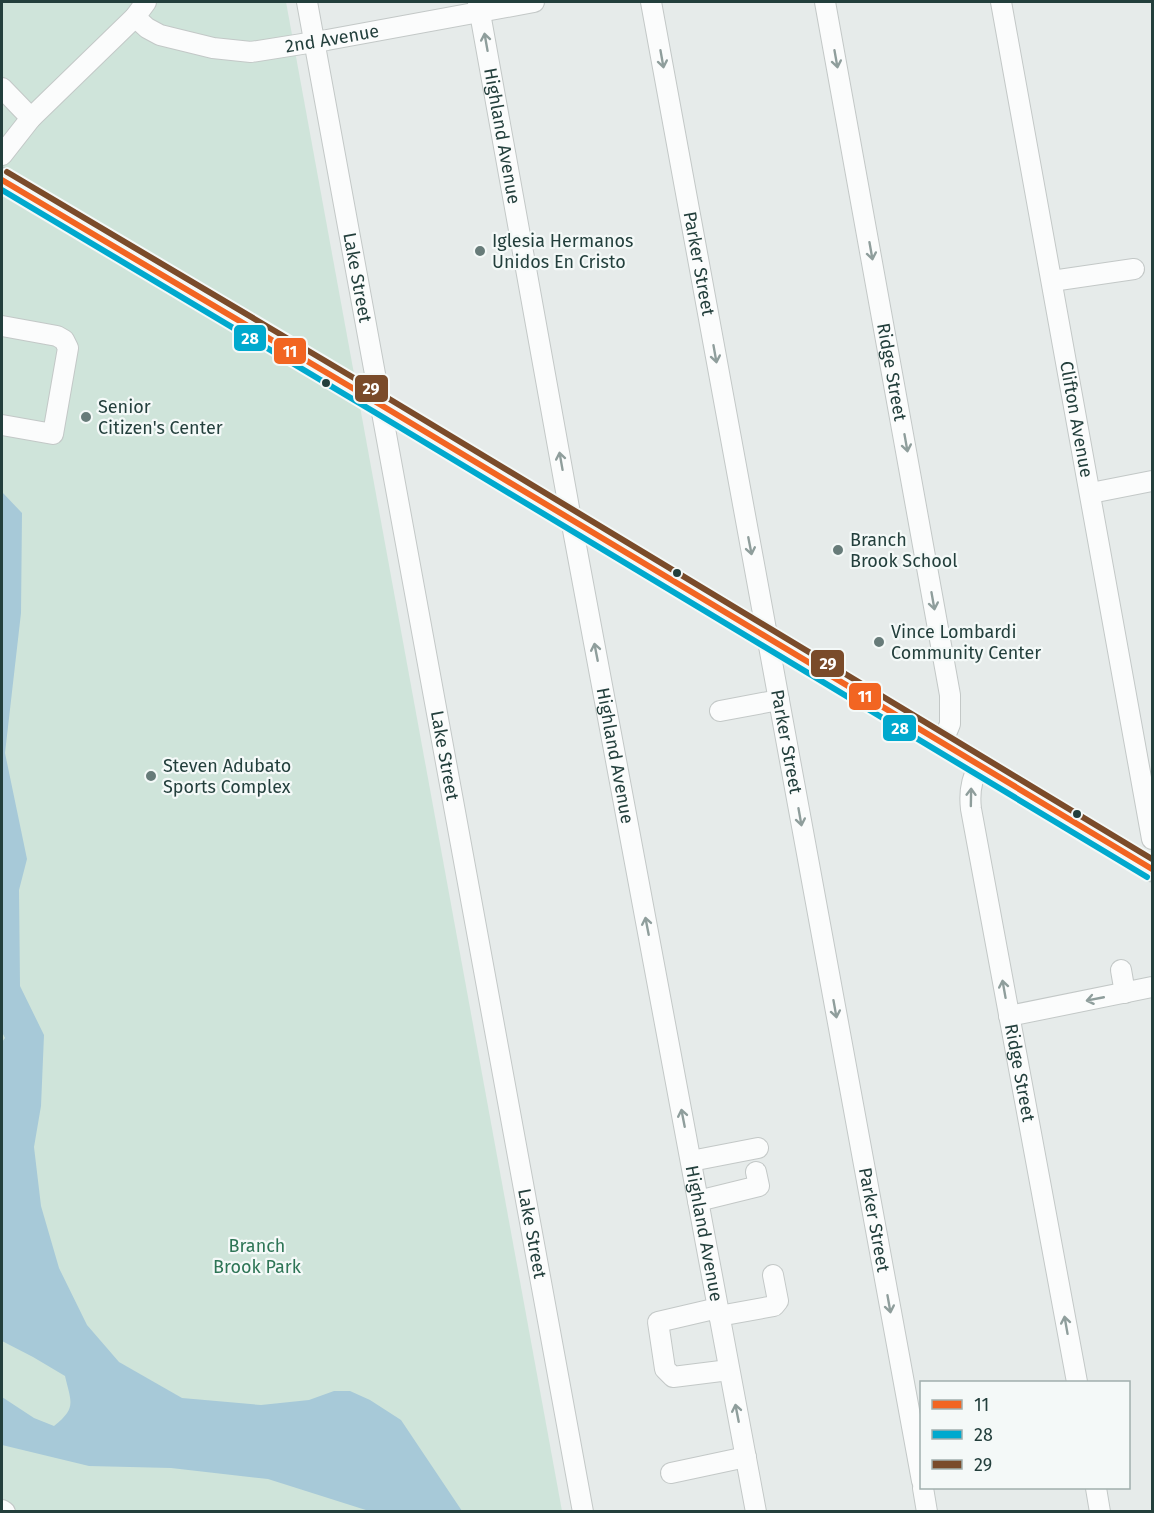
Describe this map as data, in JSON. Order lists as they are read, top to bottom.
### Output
{
  "streets": {
    "street": [
      "2nd Avenue",
      "Highland Avenue",
      "Parker Street",
      "Lake Street",
      "Ridge Street",
      "Clifton Avenue"
    ]
  },
  "crossings": [
    ["2nd Avenue", "Highland Avenue"],
    ["2nd Avenue", "Lake Street"]
  ],
  "one_way": ["Highland Avenue", "Parker Street"],
  "parks": ["Branch Brook Park"],
  "places": [
    "Iglesia Hermanos Unidos En Cristo",
    "Senior Citizen's Center",
    "Branch Brook School",
    "Vince Lombardi Community Center",
    "Steven Adubato Sports Complex"
  ],
  "lines": ["transit line 29", "transit line 11", "transit line 28"],
  "legend": ["11", "28", "29"]
}
